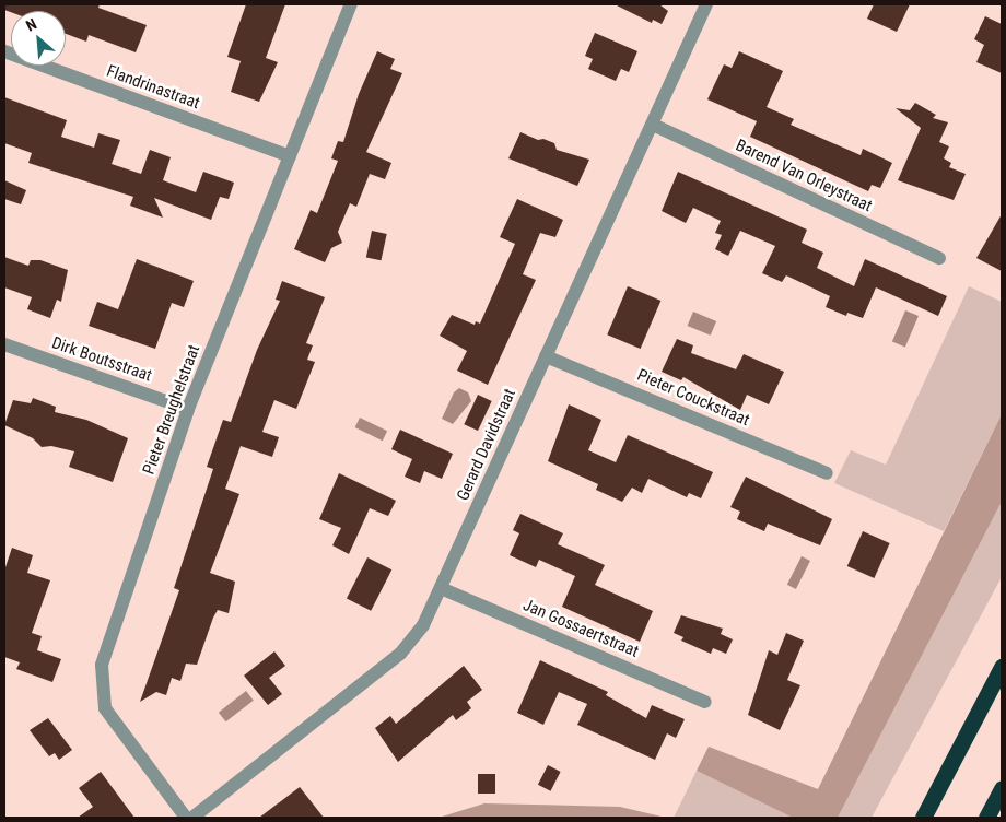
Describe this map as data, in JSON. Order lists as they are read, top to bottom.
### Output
{
  "streets": {
    "street": [
      "Flandrinastraat",
      "Barend Van Orleystraat",
      "Dirk Boutsstraat",
      "Pieter Couckstraat",
      "Pieter Breughelstraat",
      "Gerard Davidstraat",
      "Jan Gossaertstraat"
    ]
  },
  "crossings": [
    ["Flandrinastraat", "Pieter Breughelstraat"],
    ["Barend Van Orleystraat", "Gerard Davidstraat"],
    ["Dirk Boutsstraat", "Pieter Breughelstraat"],
    ["Pieter Couckstraat", "Gerard Davidstraat"],
    ["Gerard Davidstraat", "Jan Gossaertstraat"]
  ],
  "north": "top left"
}
